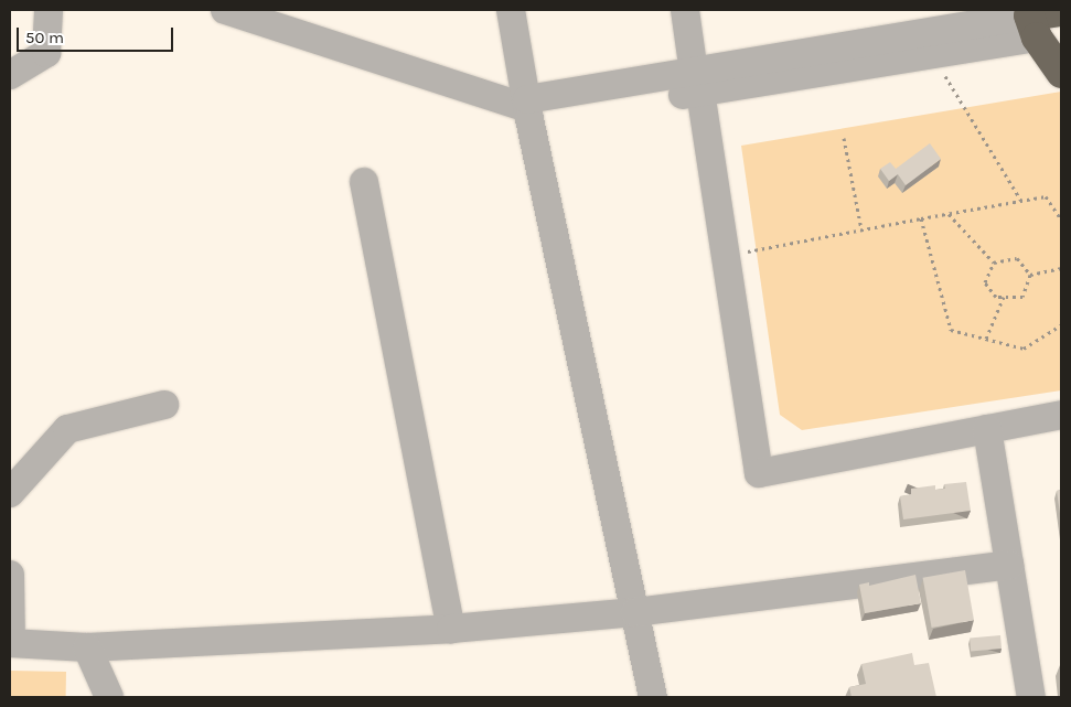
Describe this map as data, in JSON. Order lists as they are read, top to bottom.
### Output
{
  "scale_bar": "50 m"
}
